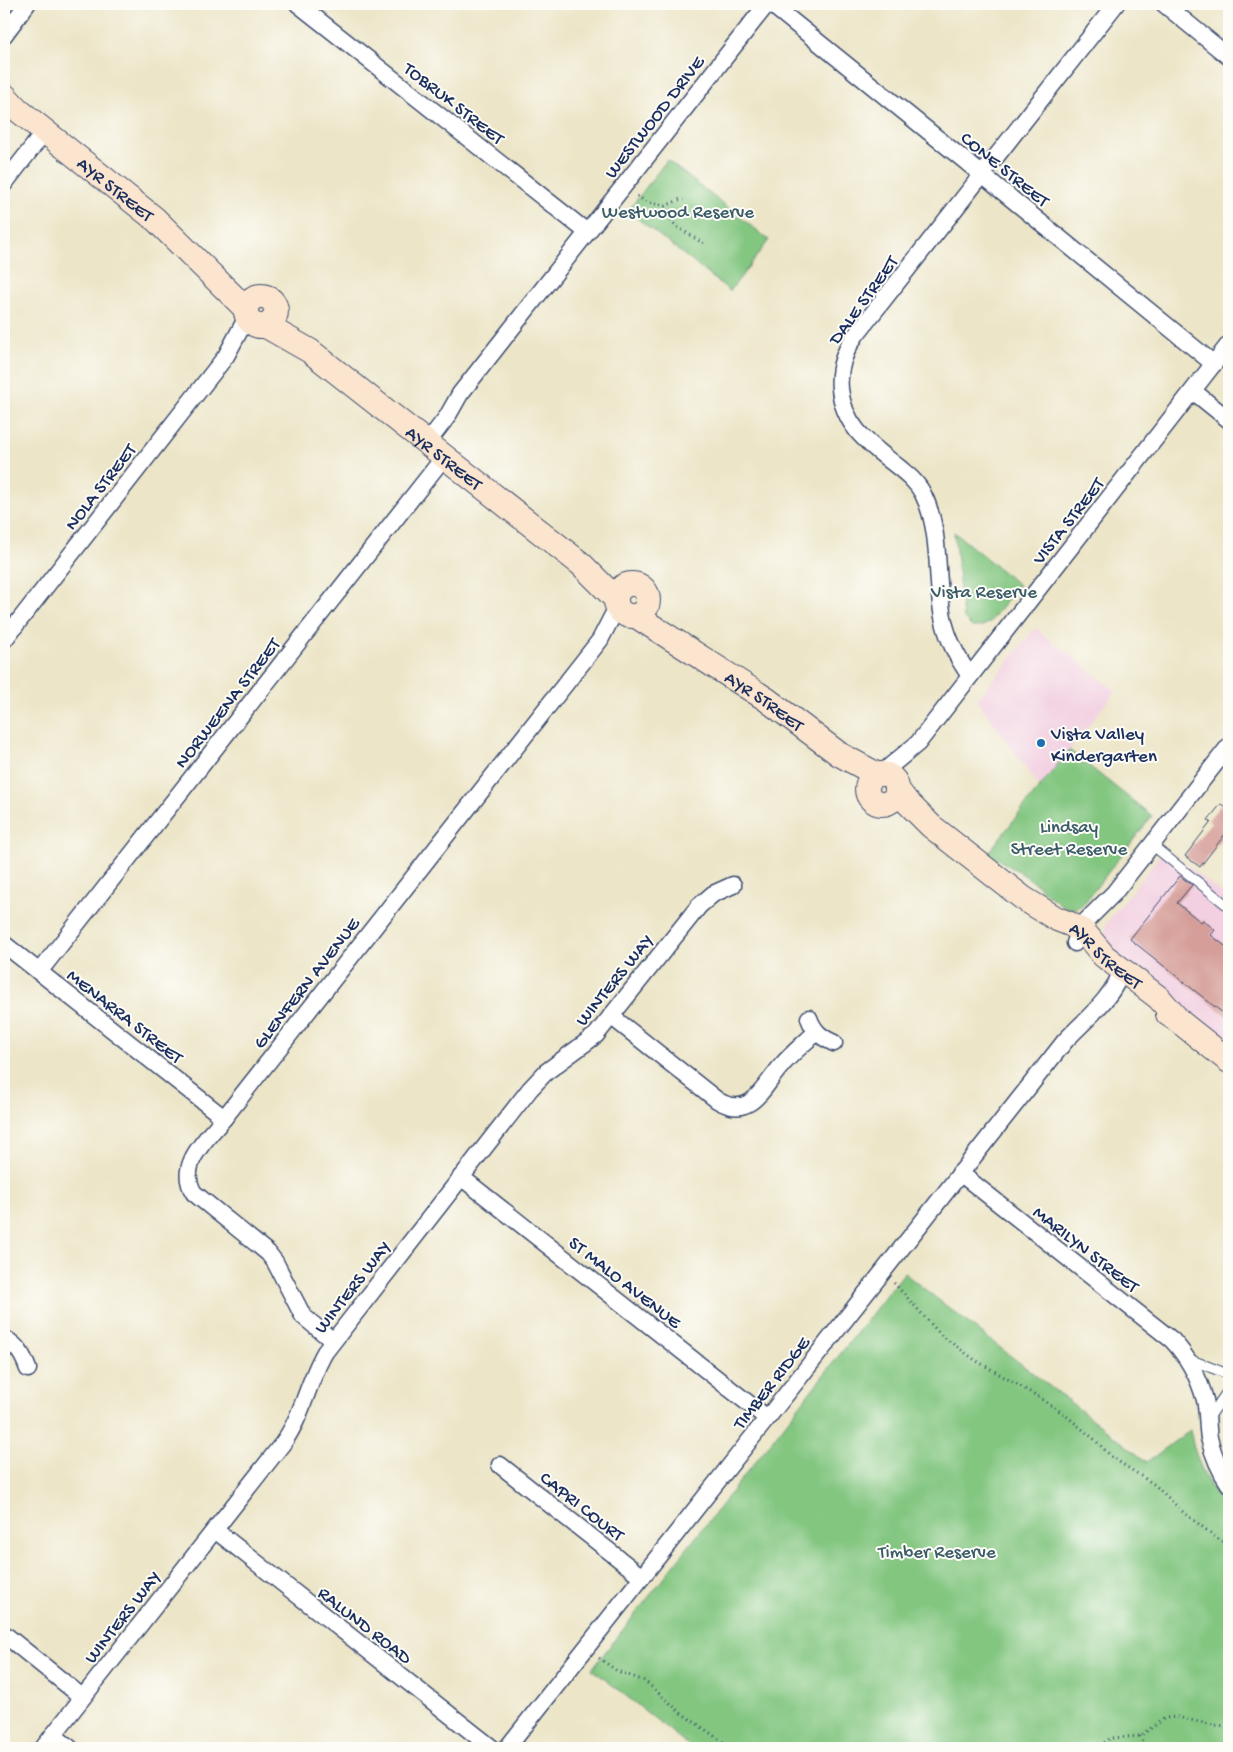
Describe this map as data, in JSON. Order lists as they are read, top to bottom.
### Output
{
  "streets": {
    "street": [
      "TOBRUK STREET",
      "WESTWOOD DRIVE",
      "CONE STREET",
      "AYR STREET",
      "DALE STREET",
      "NOLA STREET",
      "VISTA STREET",
      "NORWEENA STREET",
      "WINTERS WAY",
      "GLENFERN AVENUE",
      "MENARRA STREET",
      "MARILYN STREET",
      "ST MALO AVENUE",
      "TIMBER RIDGE",
      "CAPRI COURT",
      "RALUND ROAD"
    ]
  },
  "crossings": [
    ["TOBRUK STREET", "WESTWOOD DRIVE"],
    ["WESTWOOD DRIVE", "AYR STREET"],
    ["WESTWOOD DRIVE", "NORWEENA STREET"],
    ["CONE STREET", "DALE STREET"],
    ["CONE STREET", "VISTA STREET"],
    ["AYR STREET", "NOLA STREET"],
    ["AYR STREET", "VISTA STREET"],
    ["AYR STREET", "NORWEENA STREET"],
    ["AYR STREET", "GLENFERN AVENUE"],
    ["AYR STREET", "TIMBER RIDGE"],
    ["DALE STREET", "VISTA STREET"],
    ["NORWEENA STREET", "MENARRA STREET"],
    ["WINTERS WAY", "GLENFERN AVENUE"],
    ["WINTERS WAY", "ST MALO AVENUE"],
    ["WINTERS WAY", "RALUND ROAD"],
    ["GLENFERN AVENUE", "MENARRA STREET"],
    ["MARILYN STREET", "TIMBER RIDGE"],
    ["ST MALO AVENUE", "TIMBER RIDGE"],
    ["TIMBER RIDGE", "CAPRI COURT"]
  ],
  "parks": [
    "Westwood Reserve",
    "Vista Reserve",
    "Lindsay Street Reserve",
    "Timber Reserve"
  ],
  "places": ["Vista Valley Kindergarten"]
}
